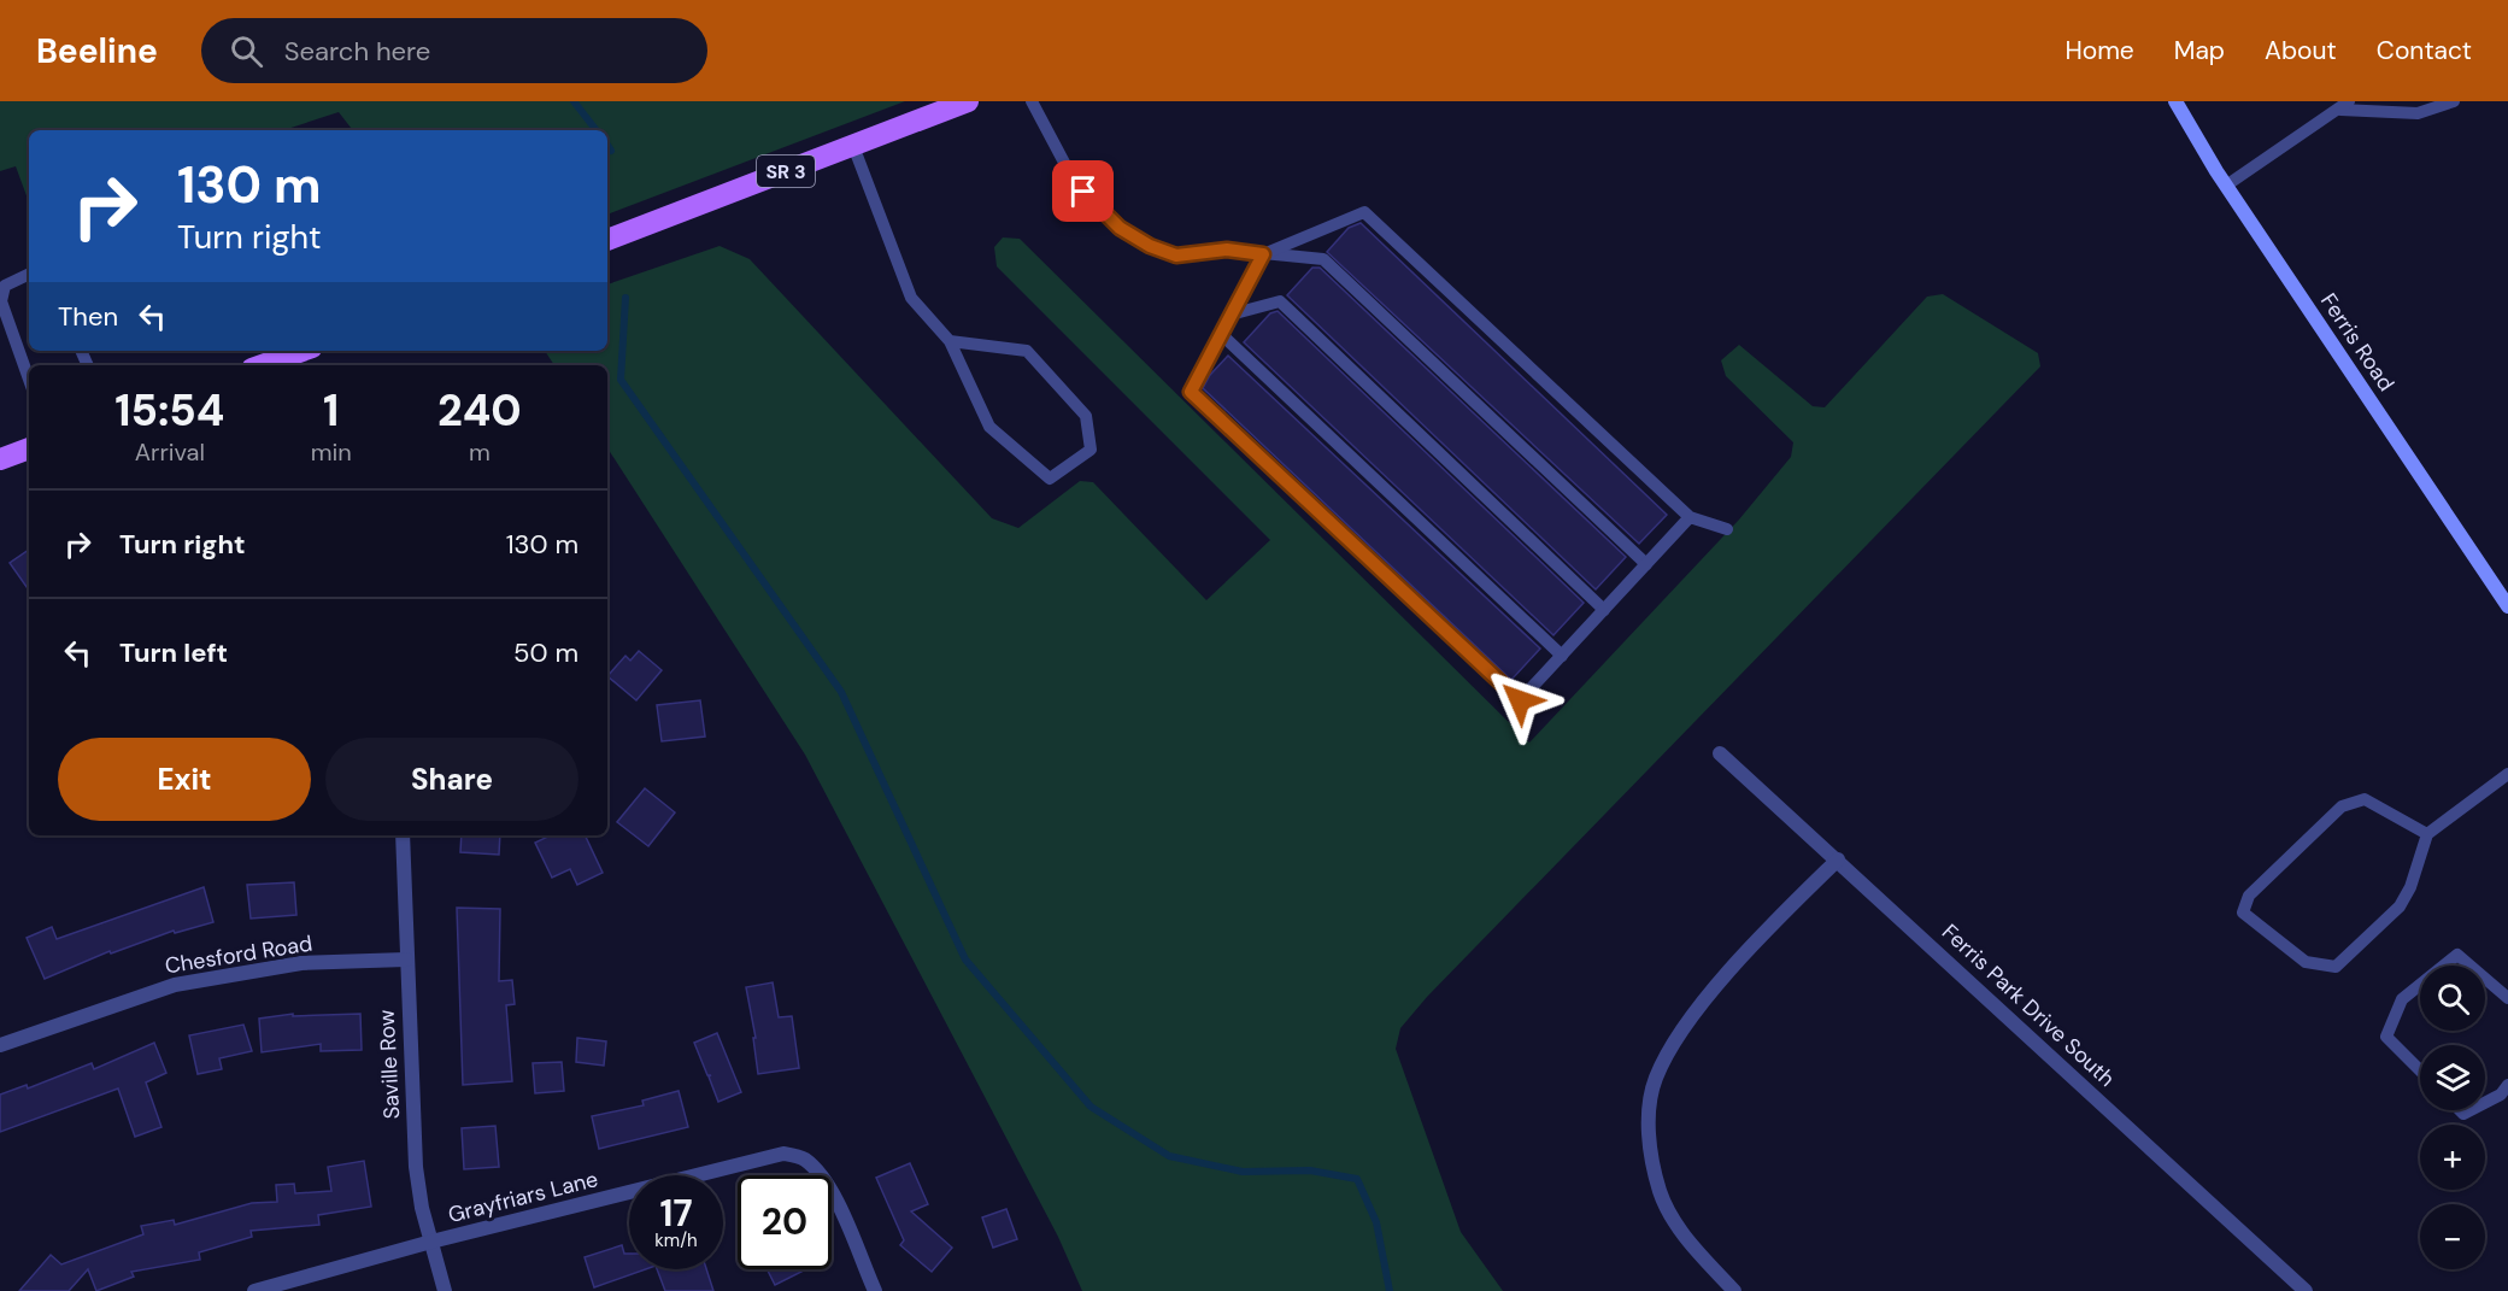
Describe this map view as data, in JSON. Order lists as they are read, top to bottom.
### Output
{
  "streets": {
    "main road": ["SR 3", "Ferris Road"],
    "street": [
      "Chesford Road",
      "Ferris Park Drive South",
      "Saville Row",
      "Grayfriars Lane"
    ]
  },
  "crossings": [
    ["Chesford Road", "Saville Row"],
    ["Saville Row", "Grayfriars Lane"]
  ],
  "page": {
    "header": "Beeline",
    "search": "Search here",
    "nav": [
      "Home",
      "Map",
      "About",
      "Contact"
    ],
    "turn": ["130 m", "Turn right"],
    "then": "Then",
    "eta": [
      "15:54",
      "Arrival",
      "1",
      "min",
      "240",
      "m"
    ],
    "list": [
      {
        "name": "Turn right",
        "value": "130 m"
      },
      {
        "name": "Turn left",
        "value": "50 m"
      }
    ],
    "buttons": ["Exit", "Share"],
    "map_buttons": ["+", "−"],
    "speed": "17 km/h",
    "limit": "20"
  }
}
